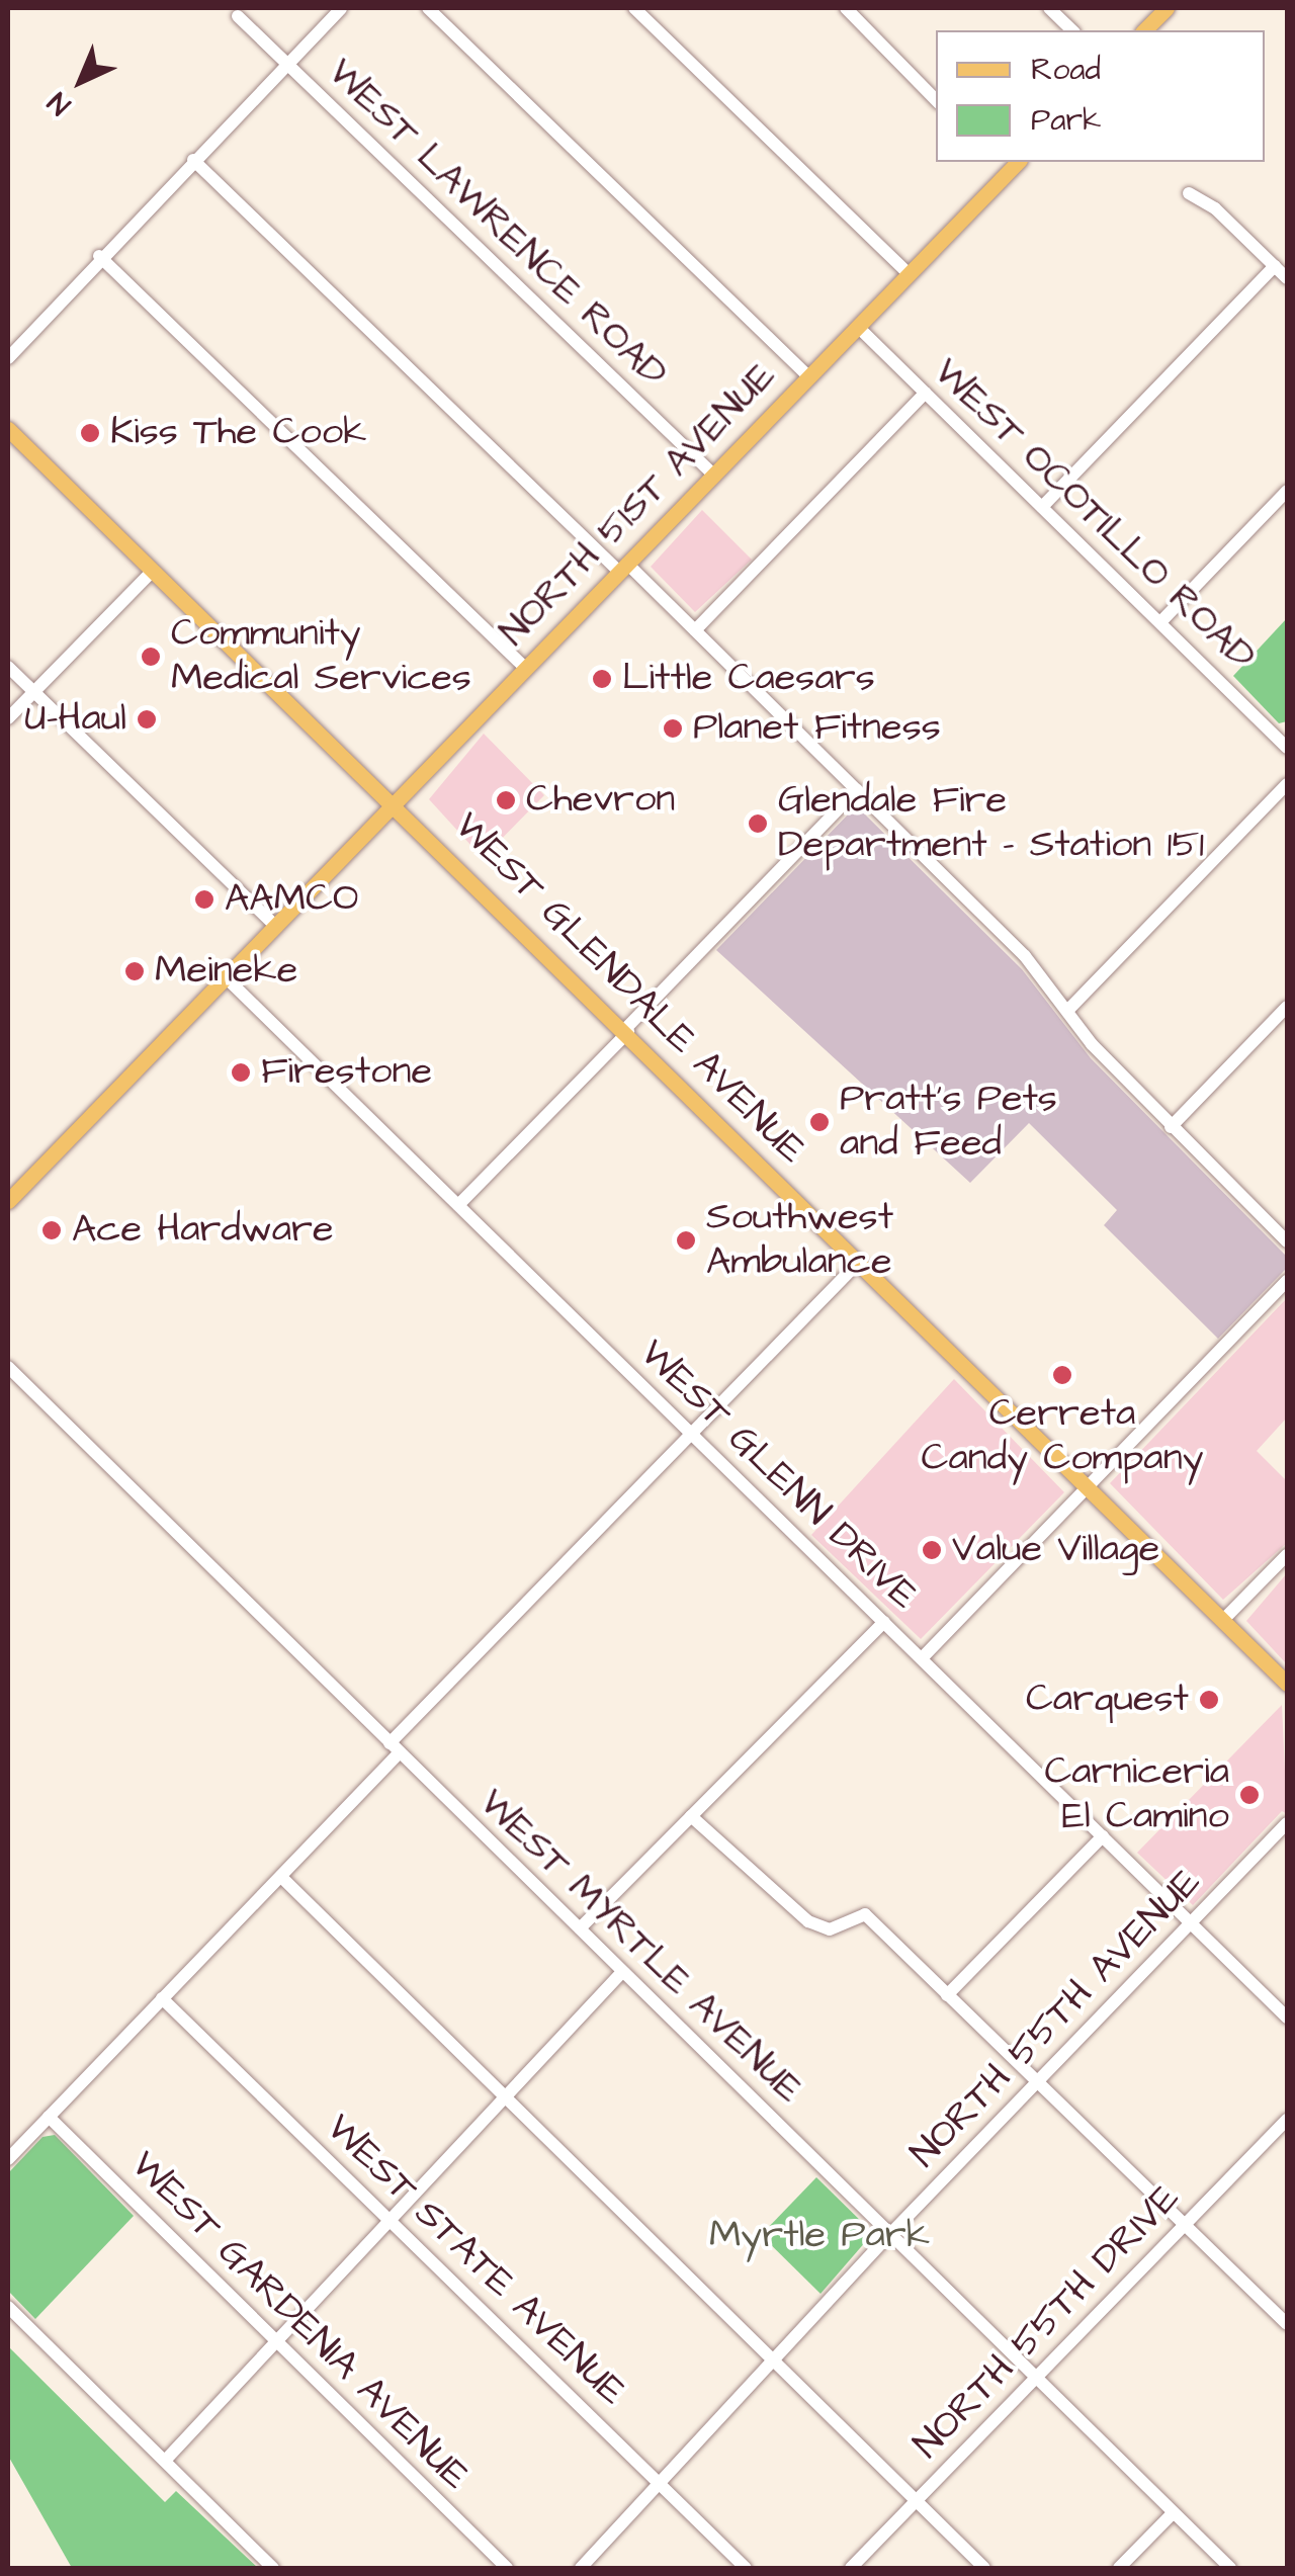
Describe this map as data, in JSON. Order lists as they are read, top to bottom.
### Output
{
  "streets": {
    "main road": ["NORTH 51ST AVENUE", "WEST GLENDALE AVENUE"],
    "street": [
      "WEST LAWRENCE ROAD",
      "WEST OCOTILLO ROAD",
      "WEST GLENN DRIVE",
      "WEST MYRTLE AVENUE",
      "NORTH 55TH AVENUE",
      "WEST STATE AVENUE",
      "WEST GARDENIA AVENUE",
      "NORTH 55TH DRIVE"
    ]
  },
  "crossings": [
    ["WEST LAWRENCE ROAD", "NORTH 51ST AVENUE"],
    ["NORTH 51ST AVENUE", "WEST OCOTILLO ROAD"],
    ["NORTH 51ST AVENUE", "WEST GLENDALE AVENUE"],
    ["NORTH 51ST AVENUE", "WEST GLENN DRIVE"],
    ["WEST GLENN DRIVE", "NORTH 55TH AVENUE"],
    ["WEST MYRTLE AVENUE", "NORTH 55TH AVENUE"],
    ["WEST MYRTLE AVENUE", "NORTH 55TH DRIVE"],
    ["NORTH 55TH AVENUE", "WEST STATE AVENUE"]
  ],
  "parks": ["Myrtle Park"],
  "places": [
    "Kiss The Cook",
    "Community Medical Services",
    "Little Caesars",
    "U-Haul",
    "Planet Fitness",
    "Chevron",
    "Glendale Fire Department - Station 151",
    "AAMCO",
    "Meineke",
    "Firestone",
    "Pratt's Pets and Feed",
    "Ace Hardware",
    "Southwest Ambulance",
    "Cerreta Candy Company",
    "Value Village",
    "Carquest",
    "Carniceria El Camino"
  ],
  "legend": ["Road", "Park"],
  "north": "bottom left"
}
